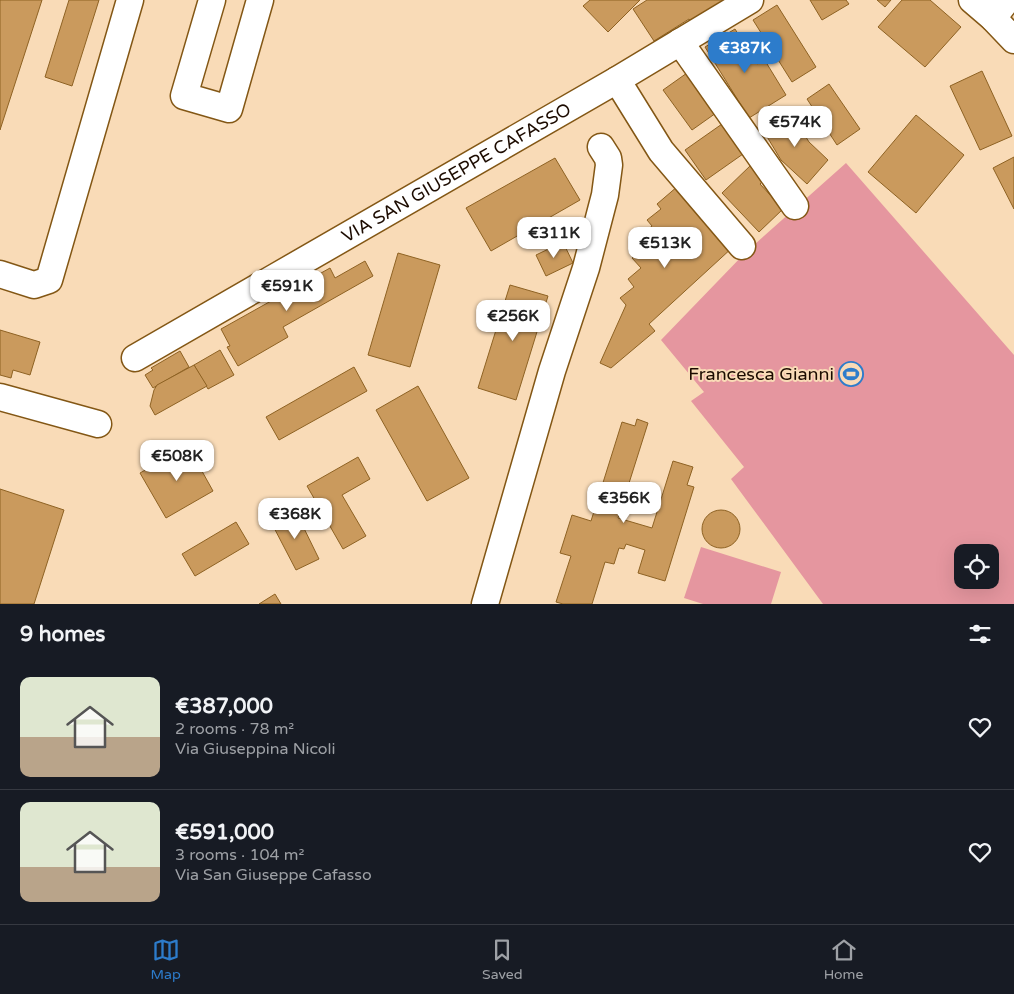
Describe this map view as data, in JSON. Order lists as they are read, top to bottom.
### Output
{
  "streets": {
    "street": ["VIA SAN GIUSEPPE CAFASSO"]
  },
  "places": {
    "sports": ["Francesca Gianni"]
  },
  "page": {
    "price": [
      "€387K",
      "€574K",
      "€311K",
      "€513K",
      "€591K",
      "€256K",
      "€508K",
      "€356K",
      "€368K"
    ],
    "heading": "9 homes",
    "list": [
      {
        "name": "€387,000",
        "note": "2 rooms · 78 m² · Via Giuseppina Nicoli"
      },
      {
        "name": "€591,000",
        "note": "3 rooms · 104 m² · Via San Giuseppe Cafasso"
      }
    ],
    "tabs": ["Map", "Saved", "Home"]
  }
}
